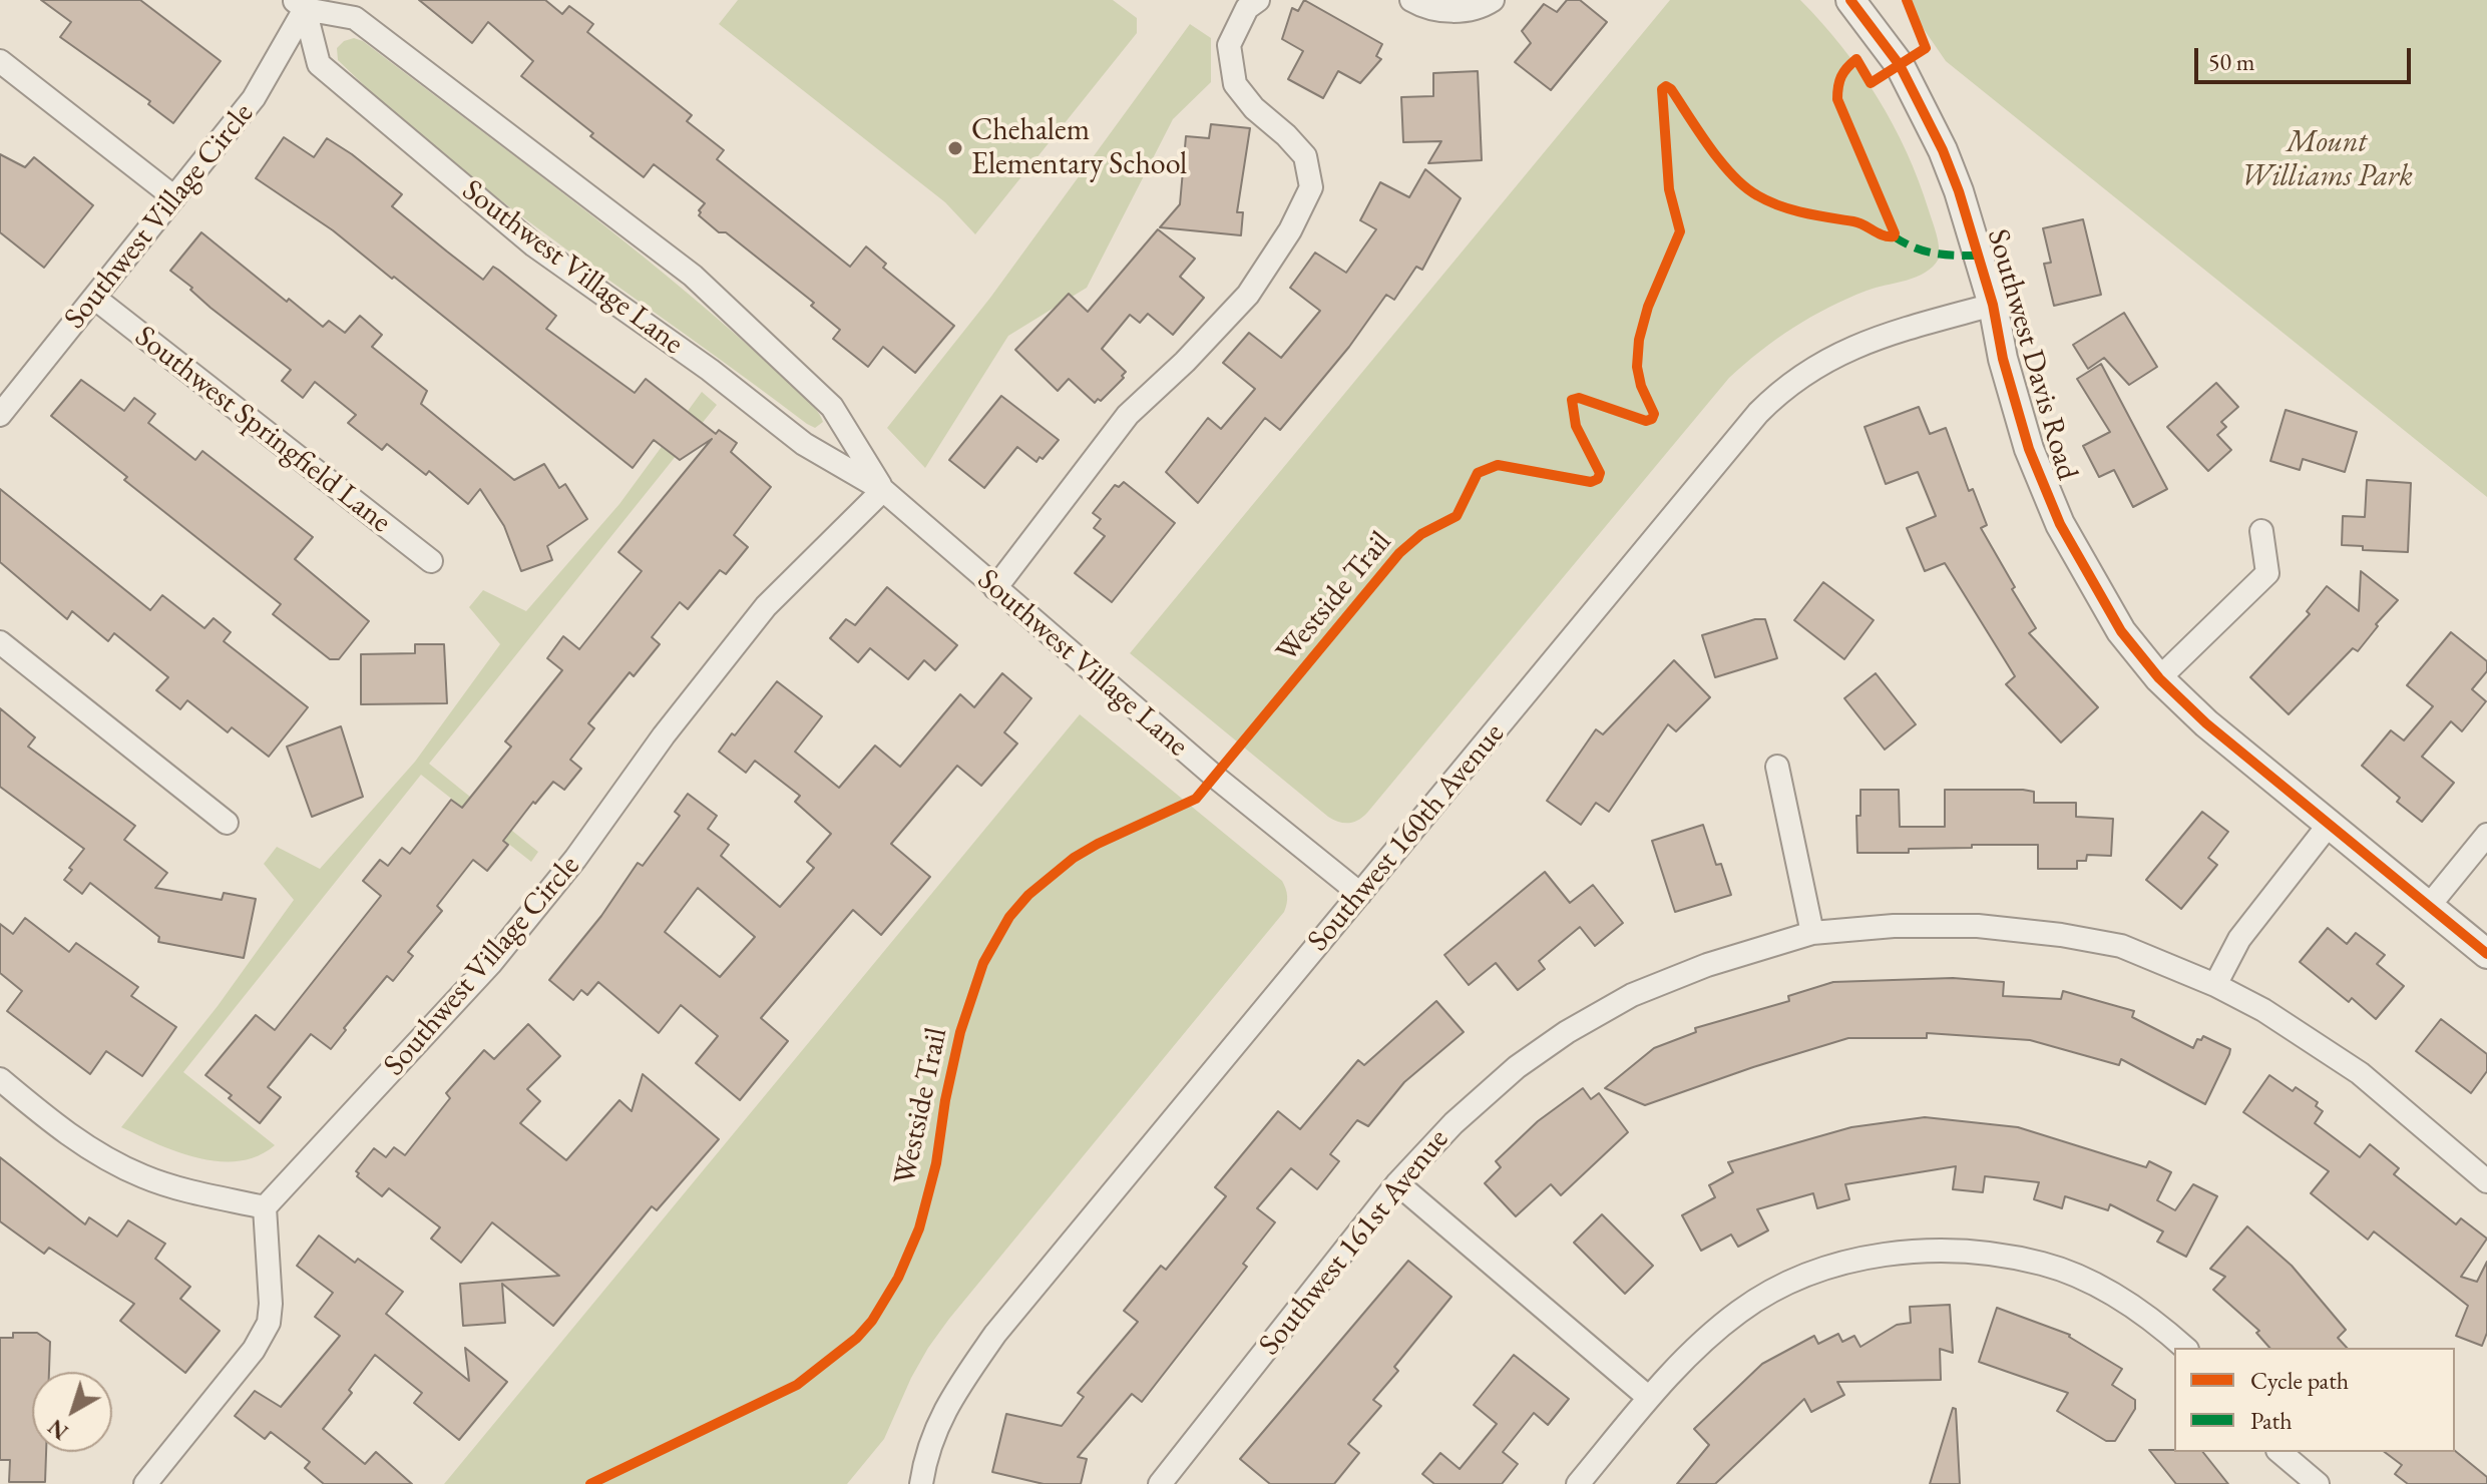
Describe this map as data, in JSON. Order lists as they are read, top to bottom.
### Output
{
  "streets": {
    "street": [
      "Southwest Village Circle",
      "Southwest Village Lane",
      "Southwest Davis Road",
      "Southwest Springfield Lane",
      "Southwest 160th Avenue",
      "Southwest 161st Avenue"
    ],
    "cycle path": ["Westside Trail"]
  },
  "crossings": [
    ["Southwest Village Circle", "Southwest Village Lane"],
    ["Southwest Village Circle", "Southwest Springfield Lane"],
    ["Southwest Village Lane", "Southwest 160th Avenue"],
    ["Southwest Davis Road", "Southwest 160th Avenue"]
  ],
  "parks": ["Mount Williams Park"],
  "places": ["Chehalem Elementary School"],
  "legend": ["Cycle path", "Path"],
  "scale_bar": "50 m",
  "north": "bottom left"
}
